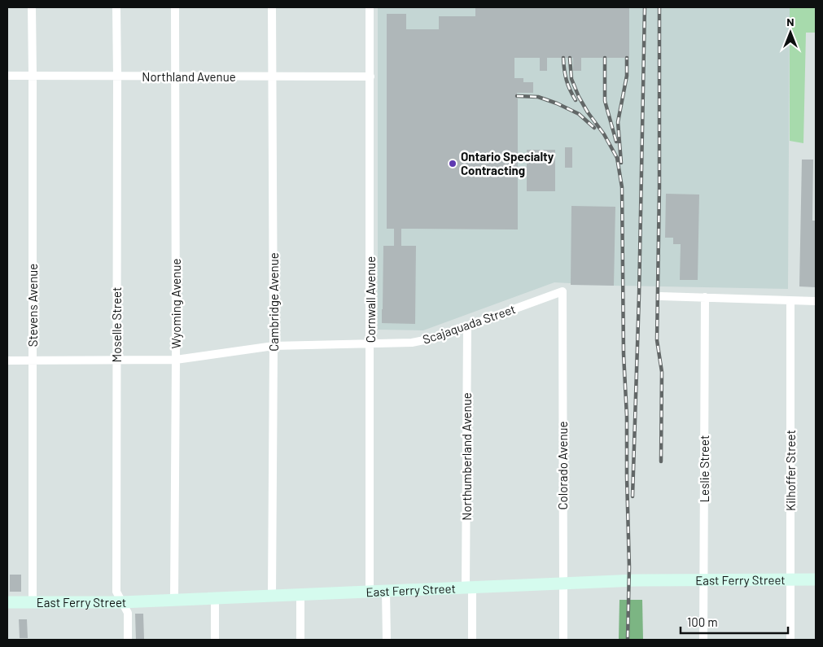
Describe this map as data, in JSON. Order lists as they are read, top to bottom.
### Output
{
  "streets": {
    "street": [
      "Northland Avenue",
      "Cornwall Avenue",
      "Cambridge Avenue",
      "Wyoming Avenue",
      "Stevens Avenue",
      "Scajaquada Street",
      "Moselle Street",
      "Northumberland Avenue",
      "Colorado Avenue",
      "Leslie Street",
      "Kilhoffer Street",
      "East Ferry Street"
    ]
  },
  "crossings": [
    ["Northland Avenue", "Cornwall Avenue"],
    ["Northland Avenue", "Cambridge Avenue"],
    ["Northland Avenue", "Wyoming Avenue"],
    ["Northland Avenue", "Stevens Avenue"],
    ["Northland Avenue", "Moselle Street"],
    ["Cornwall Avenue", "Scajaquada Street"],
    ["Cornwall Avenue", "East Ferry Street"],
    ["Cambridge Avenue", "Scajaquada Street"],
    ["Cambridge Avenue", "East Ferry Street"],
    ["Wyoming Avenue", "Scajaquada Street"],
    ["Wyoming Avenue", "East Ferry Street"],
    ["Stevens Avenue", "Scajaquada Street"],
    ["Stevens Avenue", "East Ferry Street"],
    ["Scajaquada Street", "Moselle Street"],
    ["Scajaquada Street", "Northumberland Avenue"],
    ["Scajaquada Street", "Colorado Avenue"],
    ["Moselle Street", "East Ferry Street"],
    ["Northumberland Avenue", "East Ferry Street"],
    ["Colorado Avenue", "East Ferry Street"],
    ["Leslie Street", "East Ferry Street"],
    ["Kilhoffer Street", "East Ferry Street"]
  ],
  "places": ["Ontario Specialty Contracting"],
  "scale_bar": "100 m",
  "north": "top"
}
